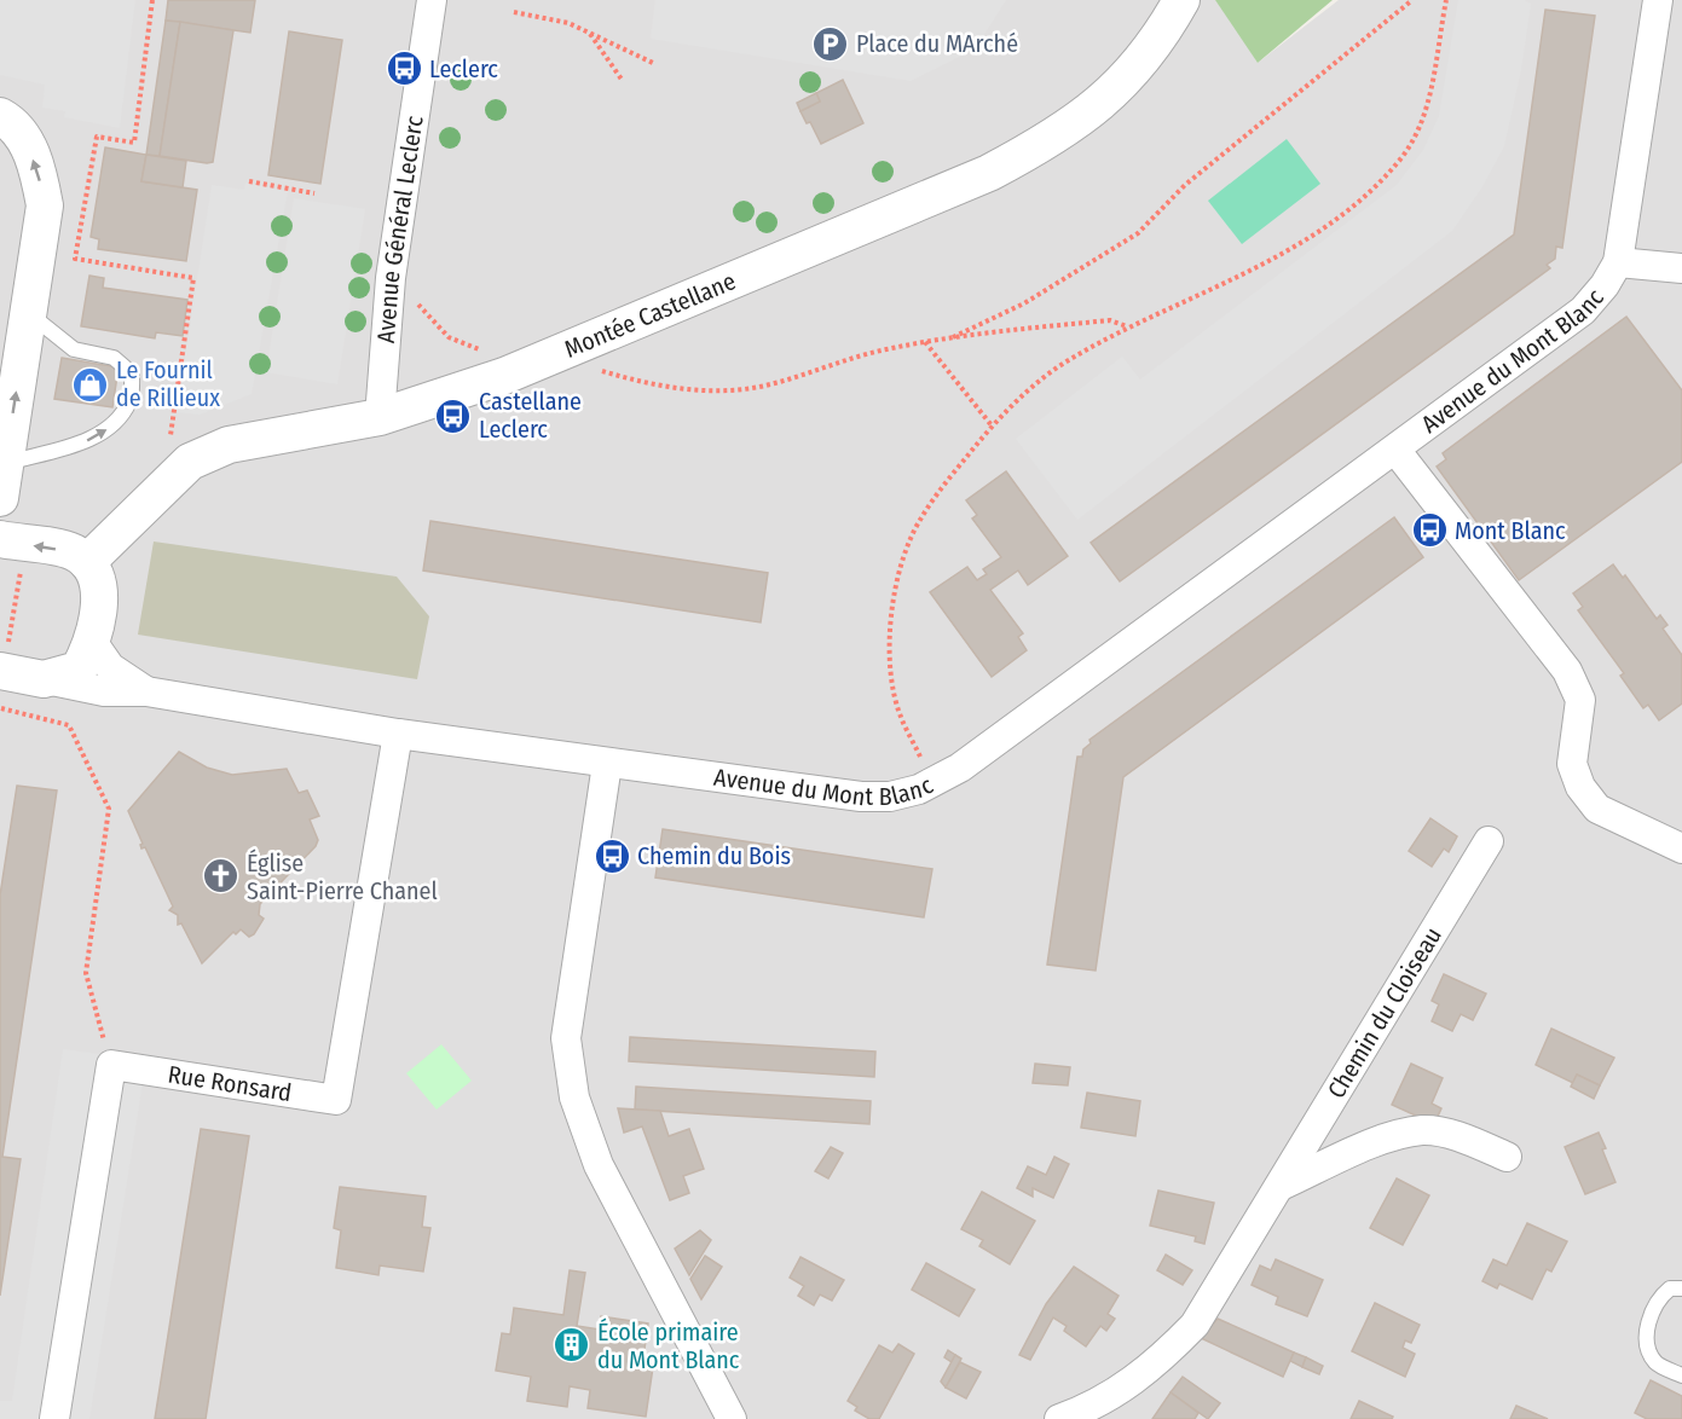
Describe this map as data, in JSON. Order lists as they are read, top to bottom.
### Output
{
  "streets": {
    "street": [
      "Avenue Général Leclerc",
      "Montée Castellane",
      "Avenue du Mont Blanc",
      "Chemin du Cloiseau",
      "Rue Ronsard"
    ]
  },
  "crossings": [
    ["Avenue Général Leclerc", "Montée Castellane"],
    ["Avenue du Mont Blanc", "Rue Ronsard"]
  ],
  "places": {
    "parking": ["Place du MArché"],
    "bus stop": [
      "Leclerc",
      "Castellane Leclerc",
      "Mont Blanc",
      "Chemin du Bois"
    ],
    "shop": ["Le Fournil de Rillieux"],
    "church": ["Église Saint-Pierre Chanel"],
    "building": ["École primaire du Mont Blanc"]
  }
}
